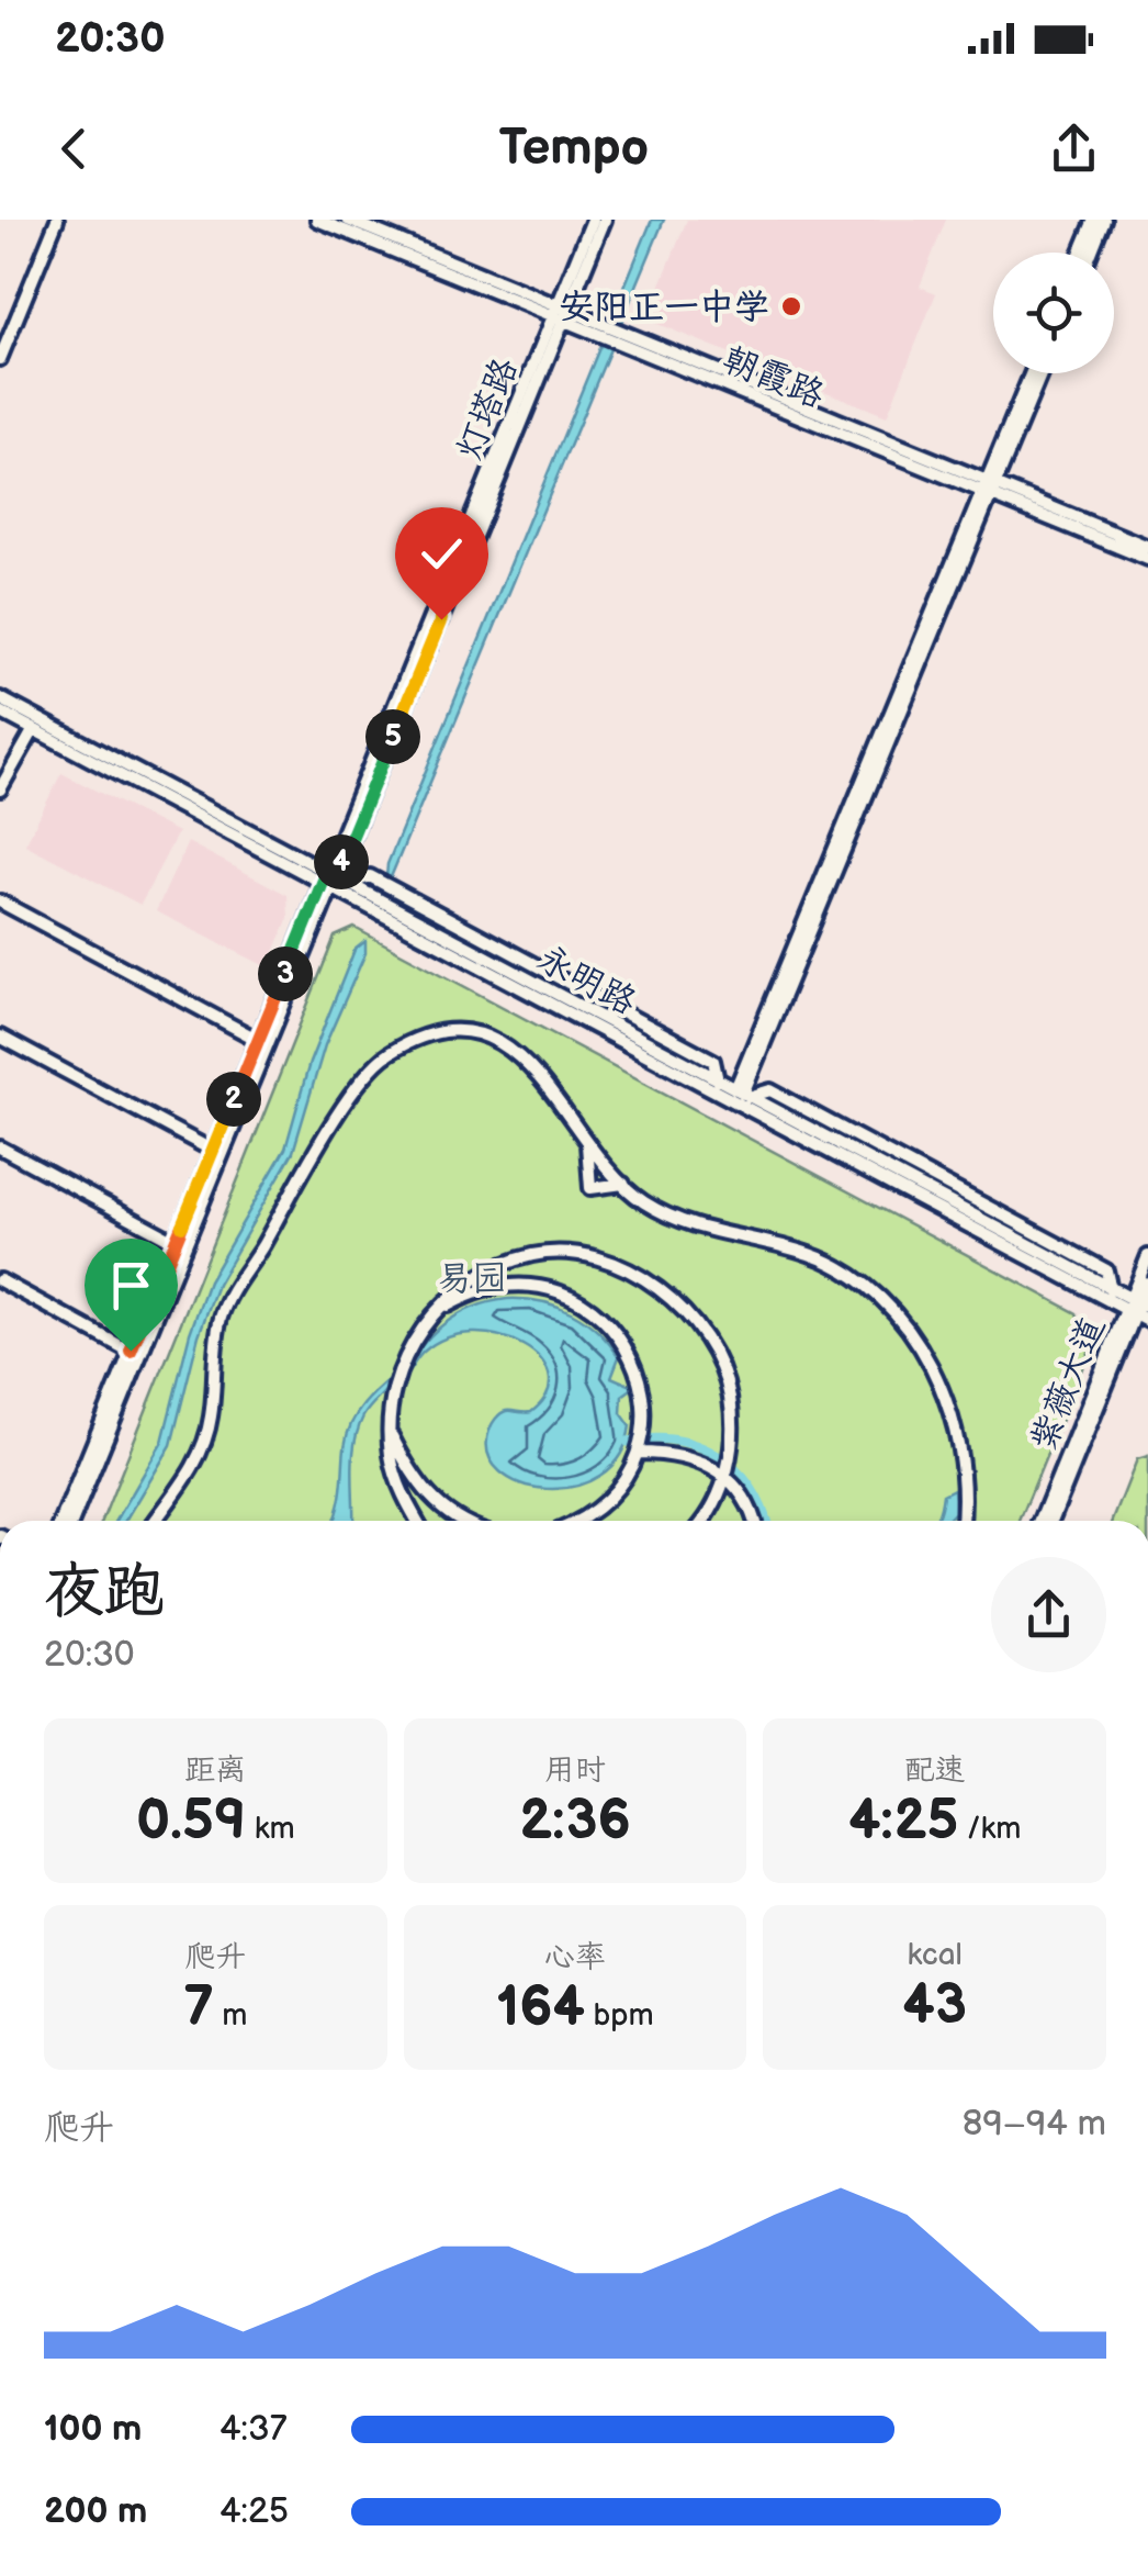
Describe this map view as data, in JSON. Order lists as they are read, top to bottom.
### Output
{
  "streets": {
    "street": [
      "朝霞路",
      "灯塔路",
      "永明路",
      "紫薇大道"
    ]
  },
  "crossings": [
    ["朝霞路", "灯塔路"],
    ["灯塔路", "永明路"],
    ["永明路", "紫薇大道"]
  ],
  "parks": ["易园"],
  "places": ["安阳正一中学"],
  "page": {
    "status": "20:30",
    "header": "Tempo",
    "pins": [
      "5",
      "4",
      "3",
      "2"
    ],
    "heading": ["夜跑", "20:30"],
    "stats": [
      ["距离", "0.59 km"],
      ["用时", "2:36"],
      ["配速", "4:25 /km"],
      ["爬升", "7 m"],
      ["心率", "164 bpm"],
      ["kcal", "43"]
    ],
    "chart": ["爬升", "89–94 m"],
    "list": [
      {
        "name": "100 m",
        "note": "4:37"
      },
      {
        "name": "200 m",
        "note": "4:25"
      }
    ]
  }
}
